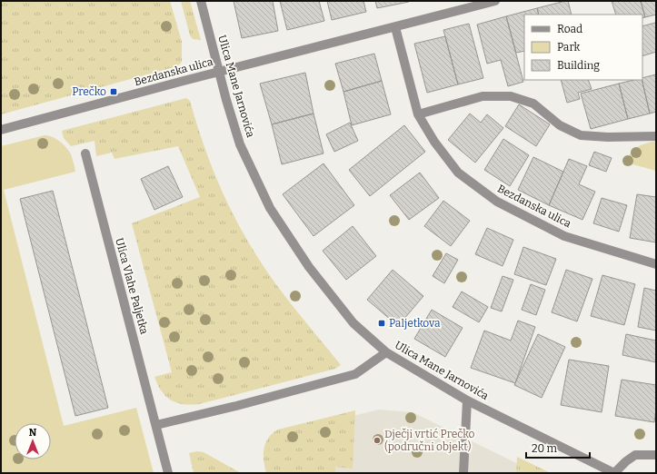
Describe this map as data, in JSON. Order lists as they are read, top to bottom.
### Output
{
  "streets": {
    "street": ["Bezdanska ulica", "Ulica Mane Jarnovića", "Ulica Vlahe Paljetka"]
  },
  "crossings": [
    ["Bezdanska ulica", "Ulica Mane Jarnovića"]
  ],
  "places": {
    "transit": ["Prečko", "Paljetkova"],
    "other": ["Dječji vrtić Prečko (područni objekt)"]
  },
  "legend": ["Road", "Park", "Building"],
  "scale_bar": "20 m",
  "north": "top"
}
